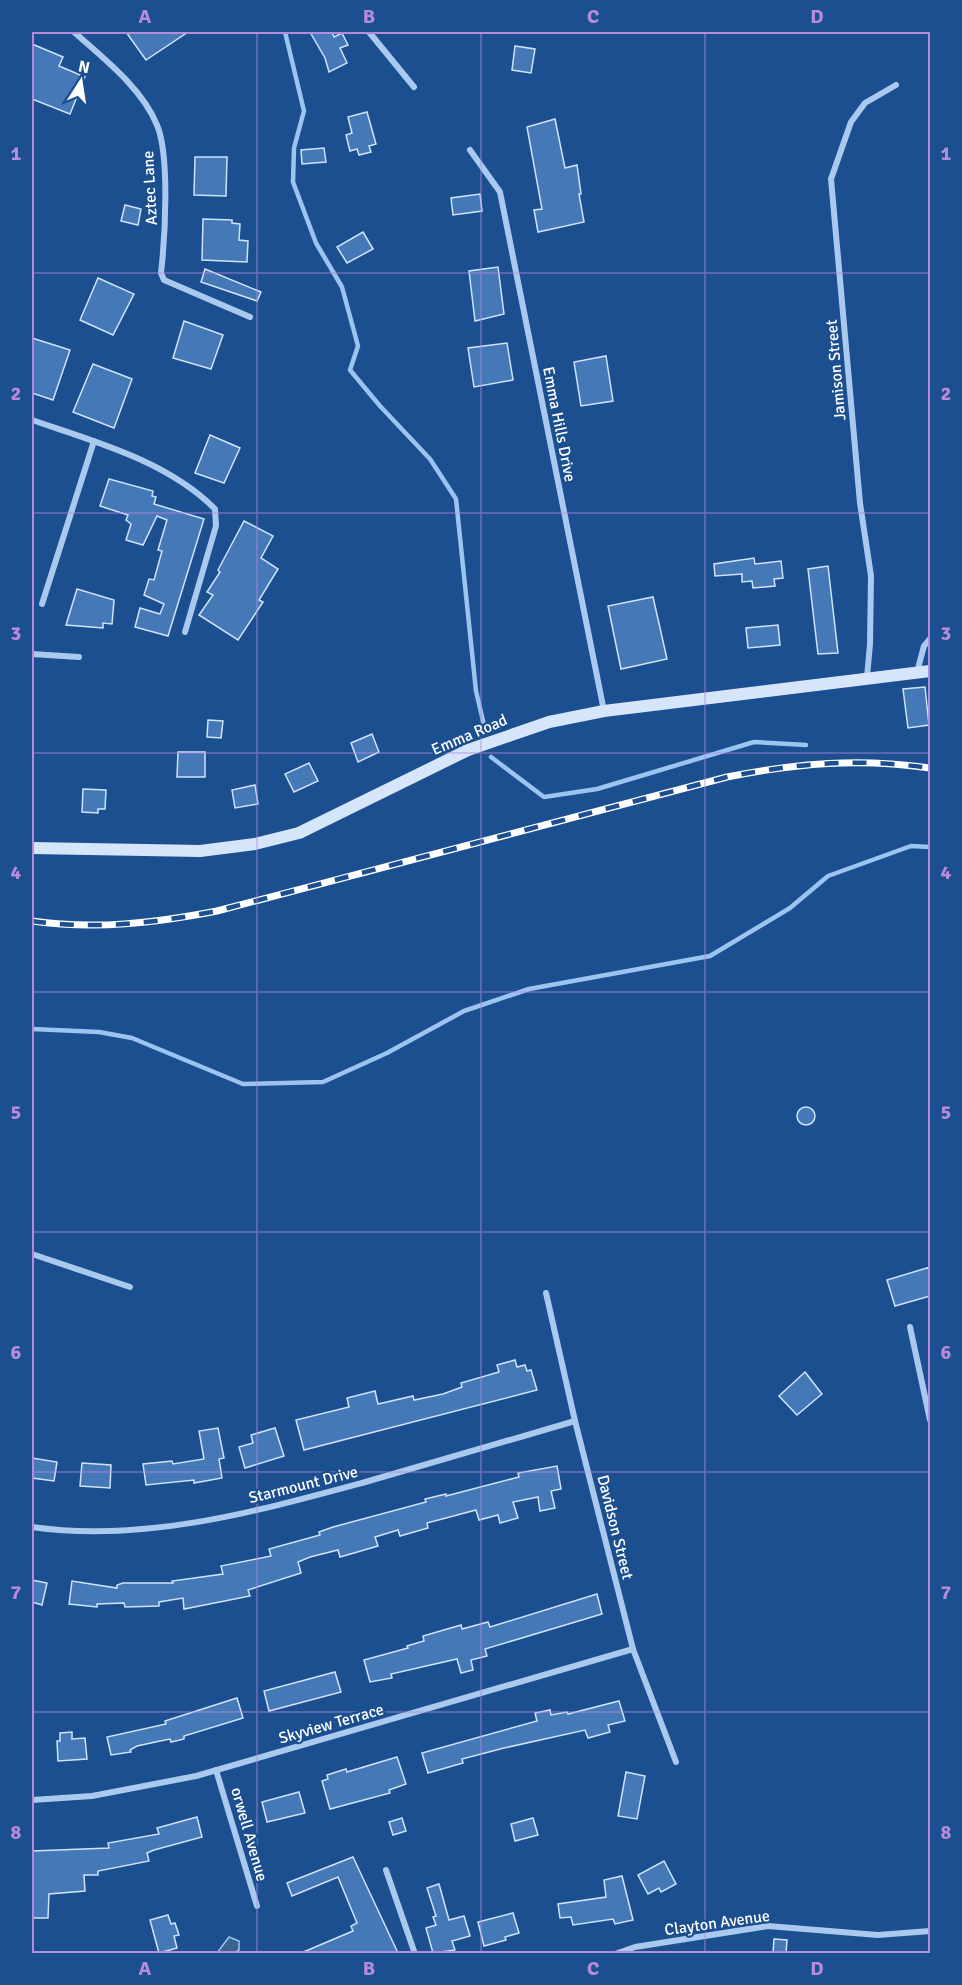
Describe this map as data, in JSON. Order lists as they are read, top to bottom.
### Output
{
  "streets": {
    "street": [
      "Aztec Lane",
      "Jamison Street",
      "Emma Hills Drive",
      "Emma Road",
      "Starmount Drive",
      "Davidson Street",
      "Skyview Terrace",
      "orwell Avenue",
      "Clayton Avenue"
    ]
  },
  "crossings": [
    ["Jamison Street", "Emma Road"],
    ["Emma Hills Drive", "Emma Road"],
    ["Starmount Drive", "Davidson Street"],
    ["Davidson Street", "Skyview Terrace"],
    ["Skyview Terrace", "orwell Avenue"]
  ],
  "north": "top",
  "grid": {
    "columns": [
      "A",
      "B",
      "C",
      "D"
    ],
    "rows": [
      "1",
      "2",
      "3",
      "4",
      "5",
      "6",
      "7",
      "8"
    ]
  }
}
